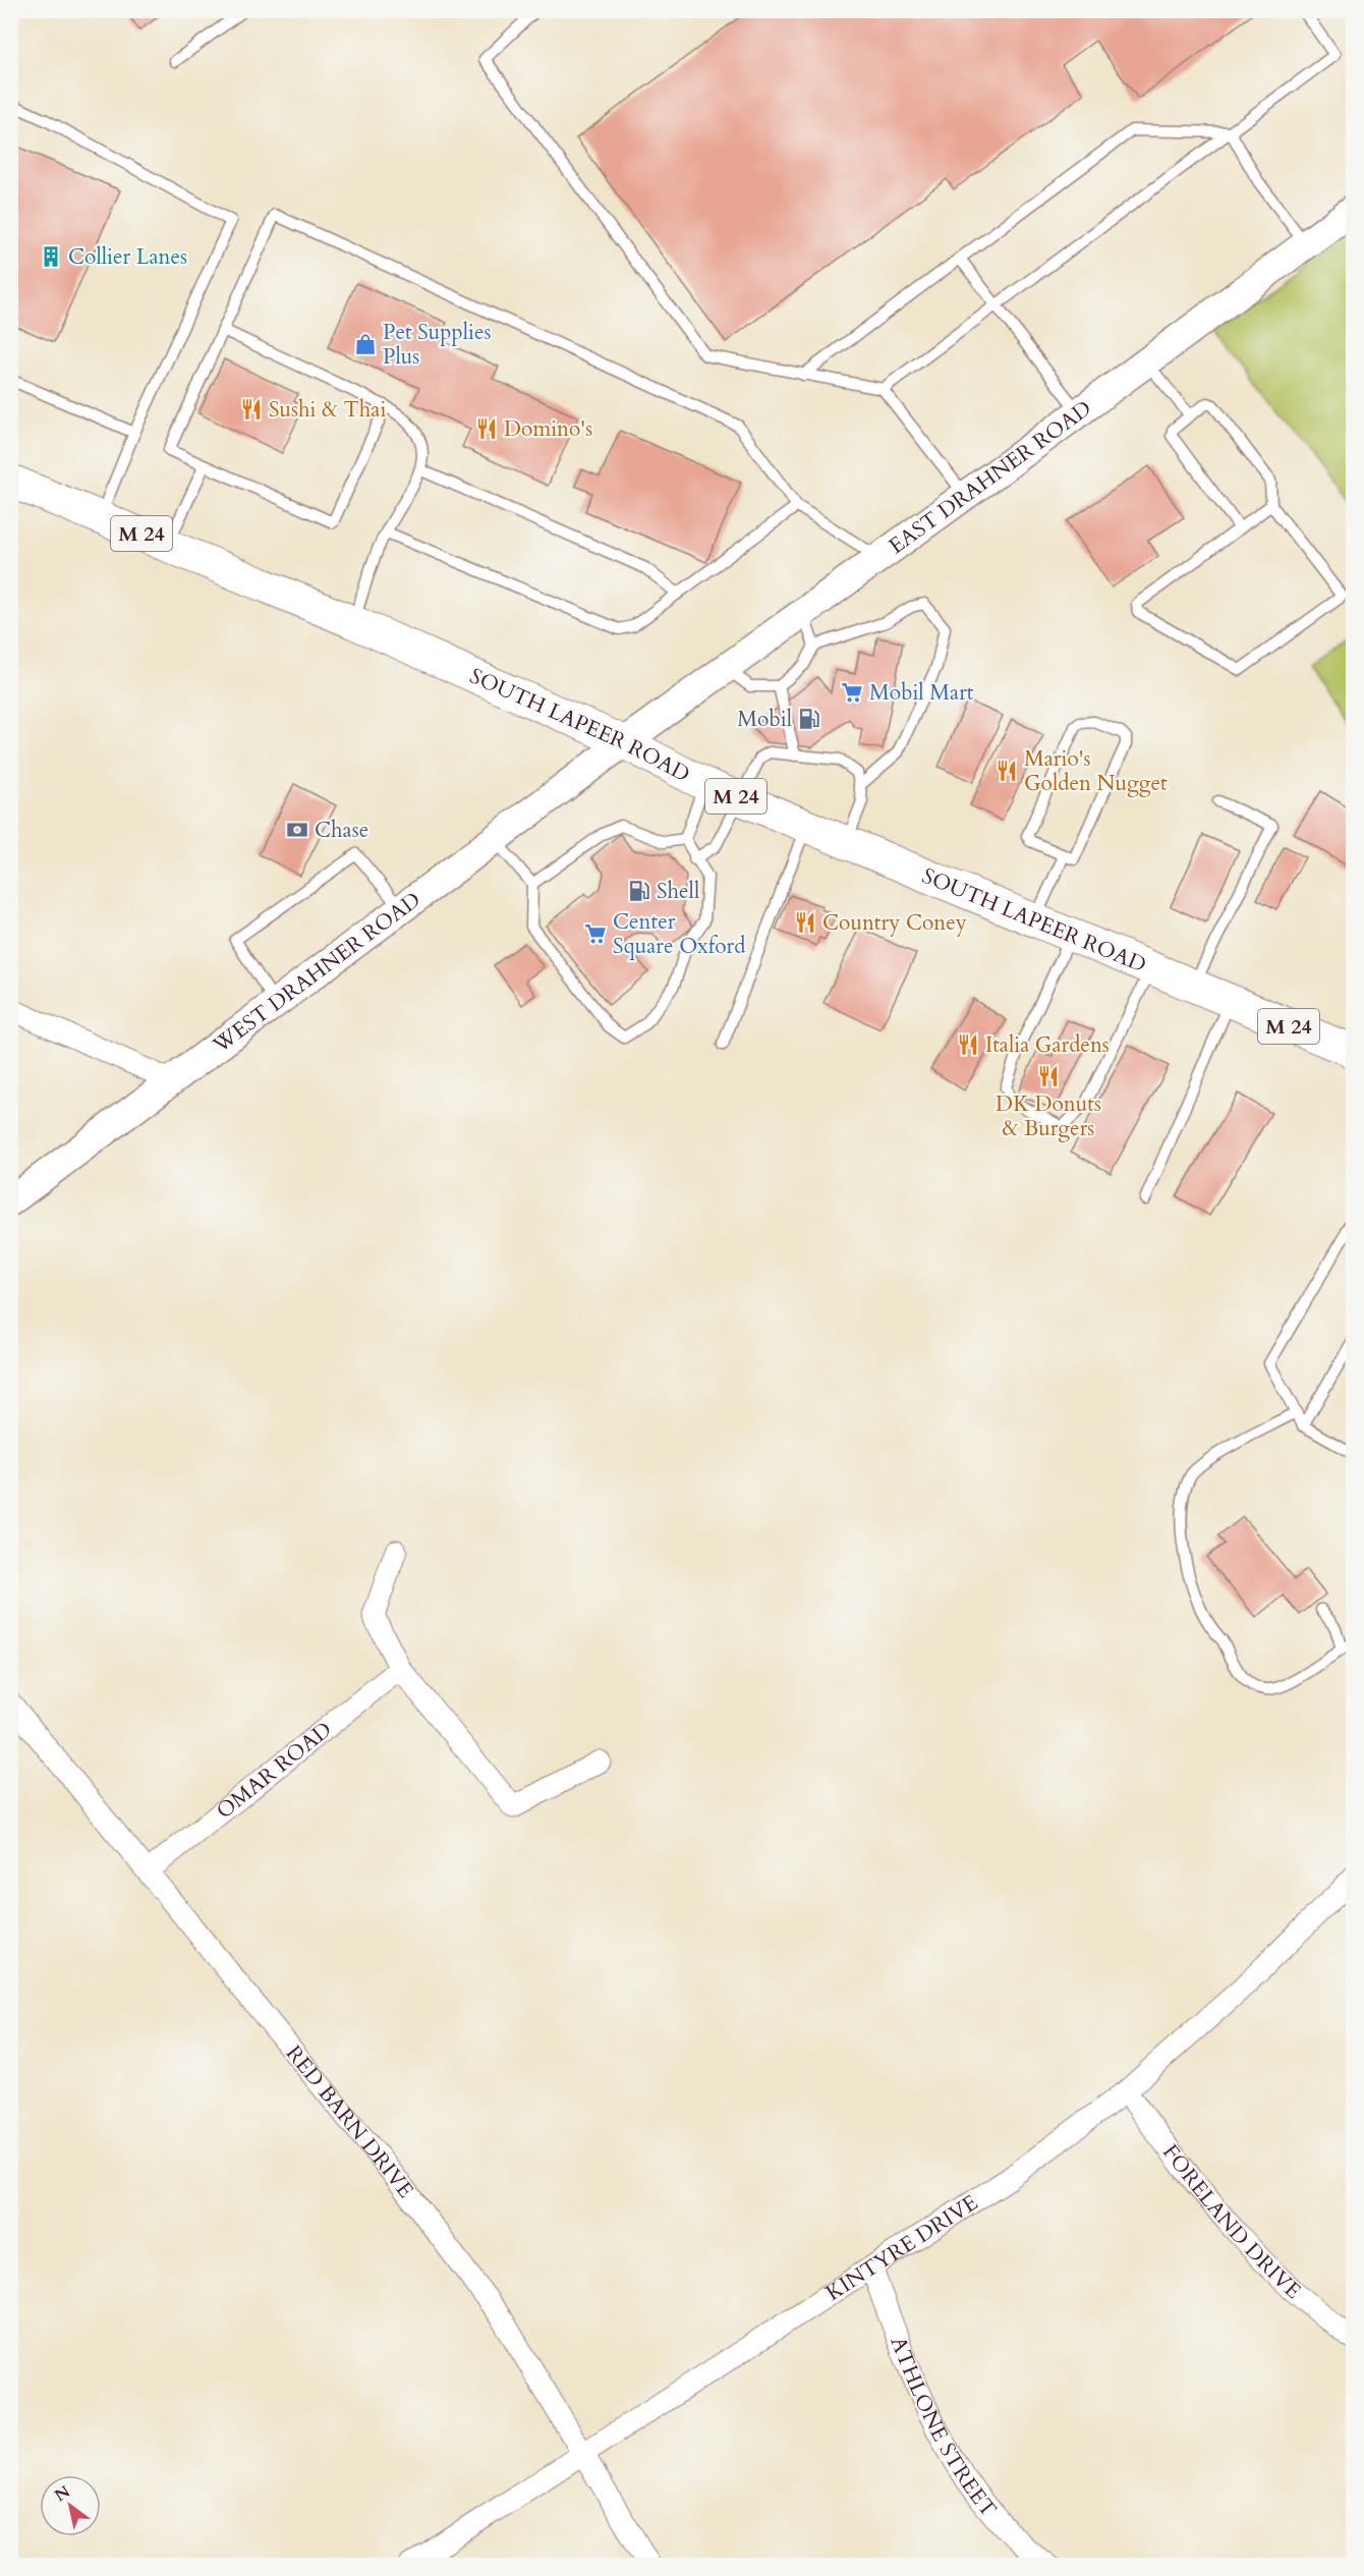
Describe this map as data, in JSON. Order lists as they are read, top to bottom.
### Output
{
  "streets": {
    "main road": ["M 24", "SOUTH LAPEER ROAD"],
    "street": [
      "EAST DRAHNER ROAD",
      "WEST DRAHNER ROAD",
      "OMAR ROAD",
      "RED BARN DRIVE",
      "FORELAND DRIVE",
      "KINTYRE DRIVE",
      "ATHLONE STREET"
    ]
  },
  "crossings": [
    ["EAST DRAHNER ROAD", "SOUTH LAPEER ROAD"],
    ["EAST DRAHNER ROAD", "WEST DRAHNER ROAD"],
    ["SOUTH LAPEER ROAD", "WEST DRAHNER ROAD"],
    ["OMAR ROAD", "RED BARN DRIVE"],
    ["RED BARN DRIVE", "KINTYRE DRIVE"],
    ["FORELAND DRIVE", "KINTYRE DRIVE"],
    ["KINTYRE DRIVE", "ATHLONE STREET"]
  ],
  "places": {
    "building": ["Collier Lanes"],
    "shop": ["Pet Supplies Plus"],
    "restaurant": [
      "Sushi & Thai",
      "Domino's",
      "Mario's Golden Nugget",
      "Country Coney",
      "Italia Gardens",
      "DK Donuts & Burgers"
    ],
    "supermarket": ["Mobil Mart", "Center Square Oxford"],
    "fuel station": ["Mobil", "Shell"],
    "bank": ["Chase"]
  },
  "north": "top left"
}
